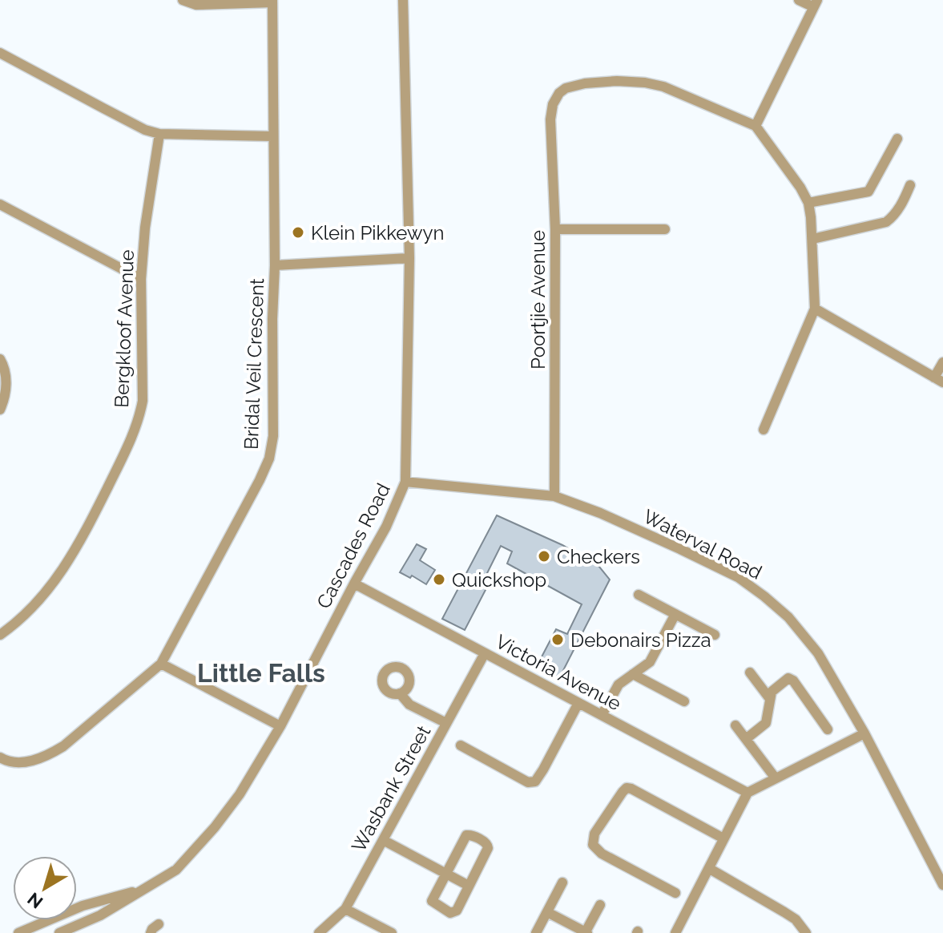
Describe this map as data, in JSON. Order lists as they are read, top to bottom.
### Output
{
  "streets": {
    "street": [
      "Poortjie Avenue",
      "Bergkloof Avenue",
      "Bridal Veil Crescent",
      "Waterval Road",
      "Cascades Road",
      "Victoria Avenue",
      "Wasbank Street"
    ]
  },
  "crossings": [
    ["Poortjie Avenue", "Waterval Road"],
    ["Waterval Road", "Cascades Road"],
    ["Cascades Road", "Victoria Avenue"],
    ["Victoria Avenue", "Wasbank Street"]
  ],
  "districts": ["Little Falls"],
  "places": [
    "Klein Pikkewyn",
    "Checkers",
    "Quickshop",
    "Debonairs Pizza"
  ],
  "north": "bottom left"
}
